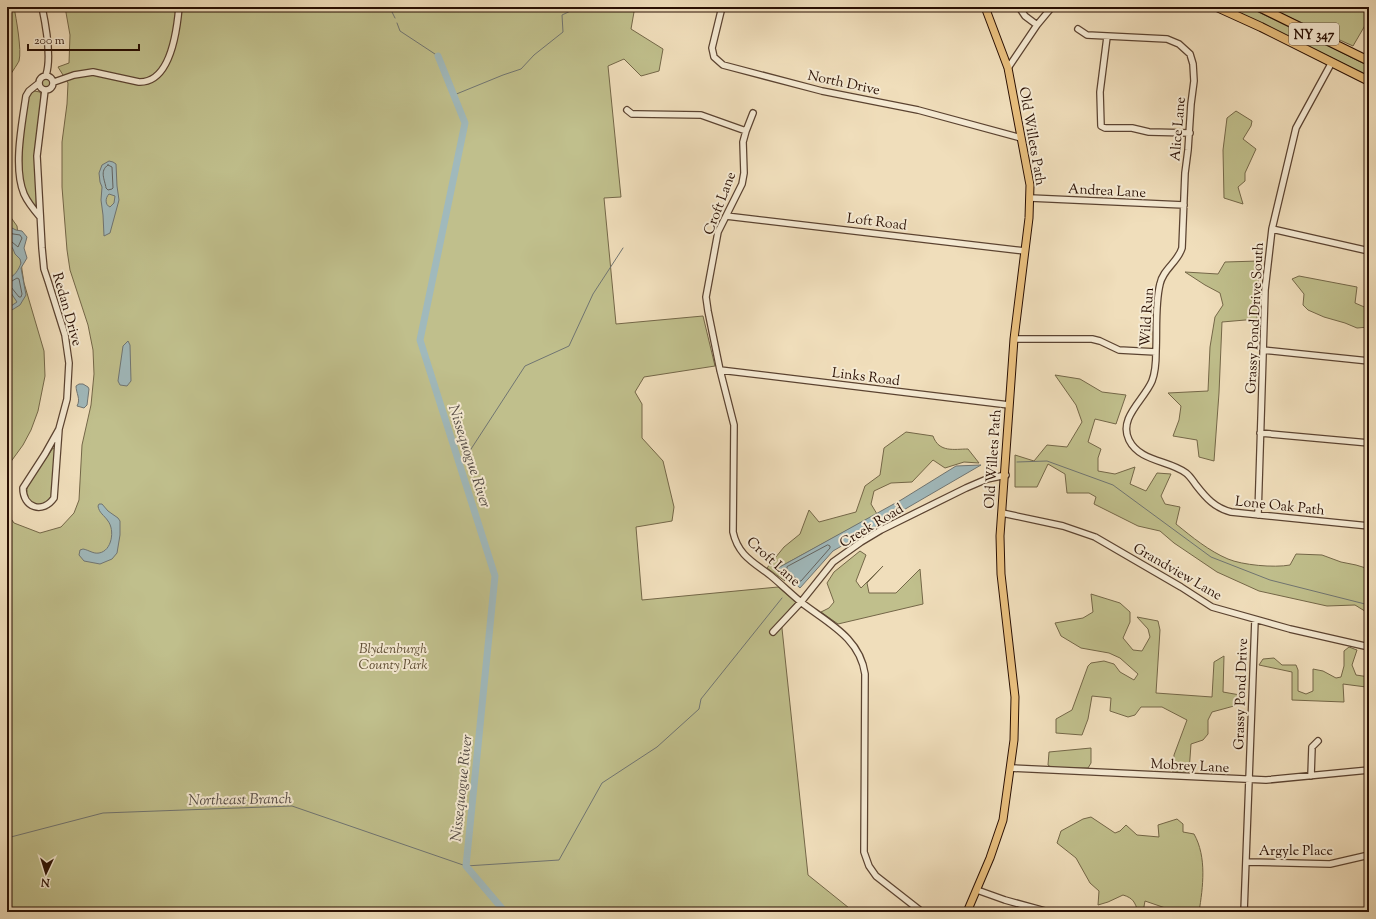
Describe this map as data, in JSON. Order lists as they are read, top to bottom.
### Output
{
  "streets": {
    "highway": ["NY 347"],
    "main road": ["Old Willets Path"],
    "street": [
      "North Drive",
      "Alice Lane",
      "Andrea Lane",
      "Croft Lane",
      "Loft Road",
      "Redan Drive",
      "Wild Run",
      "Grassy Pond Drive South",
      "Links Road",
      "Lone Oak Path",
      "Creek Road",
      "Grandview Lane",
      "Grassy Pond Drive",
      "Mobrey Lane",
      "Argyle Place"
    ]
  },
  "crossings": [
    ["NY 347", "Grassy Pond Drive South"],
    ["North Drive", "Old Willets Path"],
    ["Alice Lane", "Andrea Lane"],
    ["Alice Lane", "Wild Run"],
    ["Old Willets Path", "Andrea Lane"],
    ["Old Willets Path", "Loft Road"],
    ["Old Willets Path", "Links Road"],
    ["Old Willets Path", "Creek Road"],
    ["Old Willets Path", "Grandview Lane"],
    ["Old Willets Path", "Mobrey Lane"],
    ["Andrea Lane", "Wild Run"],
    ["Croft Lane", "Loft Road"],
    ["Croft Lane", "Links Road"],
    ["Croft Lane", "Creek Road"],
    ["Wild Run", "Lone Oak Path"],
    ["Grassy Pond Drive South", "Lone Oak Path"],
    ["Grandview Lane", "Grassy Pond Drive"],
    ["Grassy Pond Drive", "Mobrey Lane"],
    ["Grassy Pond Drive", "Argyle Place"]
  ],
  "water": ["Nissequogue River", "Northeast Branch"],
  "parks": ["Blydenburgh County Park"],
  "scale_bar": "200 m",
  "north": "bottom"
}
